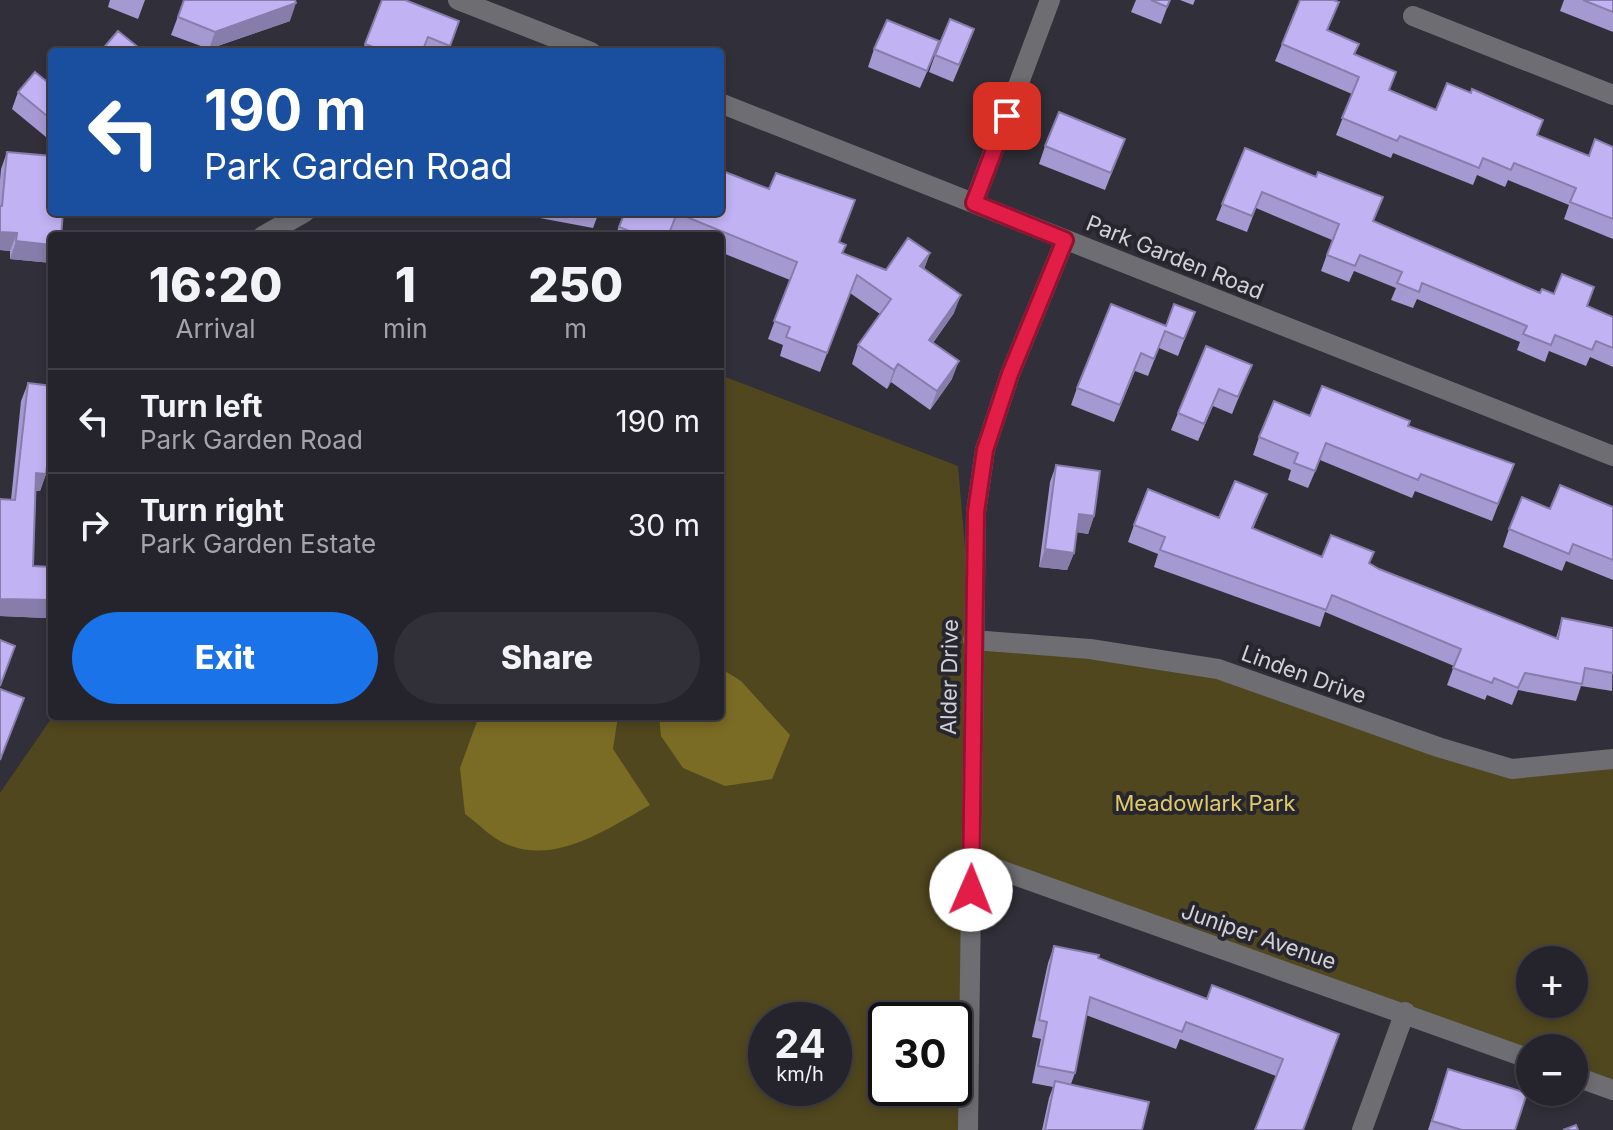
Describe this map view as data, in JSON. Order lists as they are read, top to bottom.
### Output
{
  "streets": {
    "street": [
      "Park Garden Road",
      "Linden Drive",
      "Alder Drive",
      "Juniper Avenue"
    ]
  },
  "crossings": [
    ["Park Garden Road", "Alder Drive"],
    ["Linden Drive", "Alder Drive"],
    ["Alder Drive", "Juniper Avenue"]
  ],
  "parks": ["Meadowlark Park"],
  "page": {
    "turn": ["190 m", "Park Garden Road"],
    "eta": [
      "16:20",
      "Arrival",
      "1",
      "min",
      "250",
      "m"
    ],
    "list": [
      {
        "name": "Turn left",
        "note": "Park Garden Road",
        "value": "190 m"
      },
      {
        "name": "Turn right",
        "note": "Park Garden Estate",
        "value": "30 m"
      }
    ],
    "buttons": ["Exit", "Share"],
    "map_buttons": ["+", "−"],
    "speed": "24 km/h",
    "limit": "30"
  }
}
